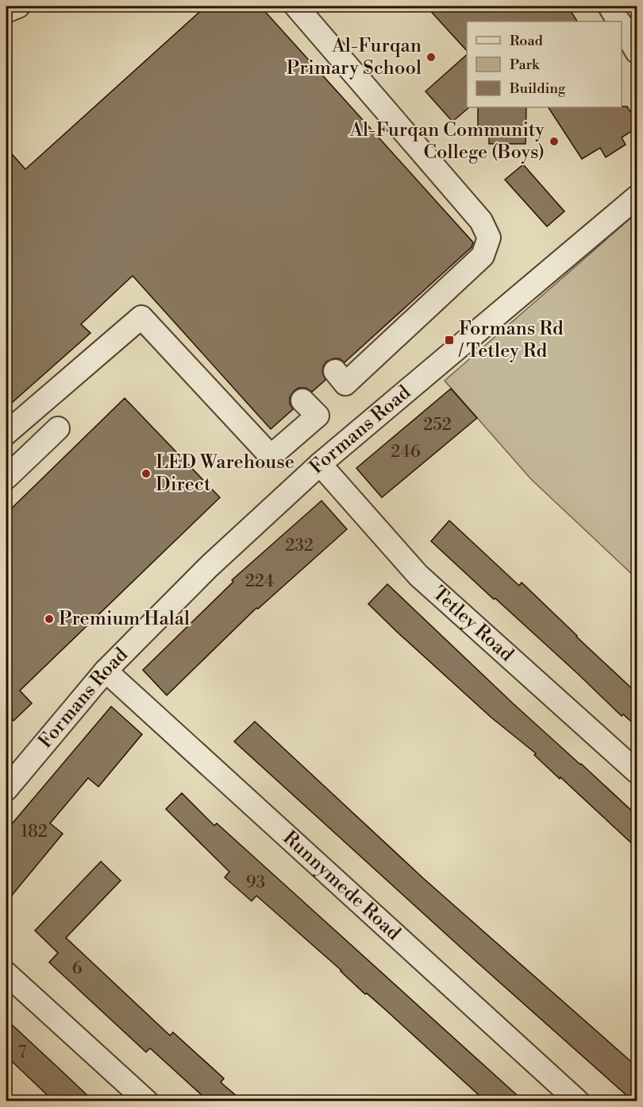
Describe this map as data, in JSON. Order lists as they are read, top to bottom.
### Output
{
  "streets": {
    "street": ["Formans Road", "Tetley Road", "Runnymede Road"]
  },
  "crossings": [
    ["Formans Road", "Tetley Road"],
    ["Formans Road", "Runnymede Road"]
  ],
  "places": {
    "other": [
      "Al-Furqan Primary School",
      "Al-Furqan Community College (Boys)",
      "LED Warehouse Direct",
      "Premium Halal"
    ],
    "transit": ["Formans Rd / Tetley Rd"]
  },
  "house_numbers": [
    "252",
    "246",
    "232",
    "224",
    "182",
    "93",
    "6",
    "7"
  ],
  "legend": ["Road", "Park", "Building"]
}
